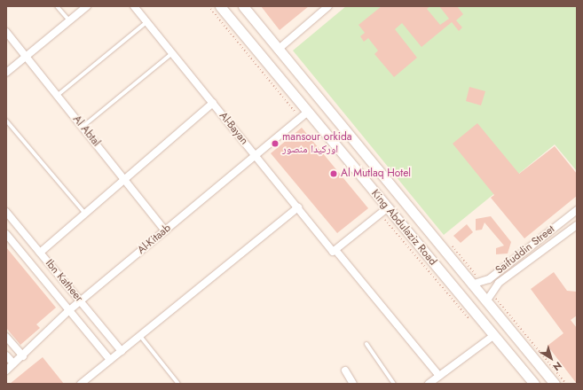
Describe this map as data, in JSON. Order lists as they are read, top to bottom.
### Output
{
  "streets": {
    "main road": ["King Abdulaziz Road"],
    "street": [
      "Al-Bayan",
      "Al Abtal",
      "Al-Kitaab",
      "Saifuddin Street",
      "Ibn Katheer"
    ]
  },
  "crossings": [
    ["Al-Bayan", "Al-Kitaab"],
    ["Al Abtal", "Al-Kitaab"],
    ["King Abdulaziz Road", "Al-Kitaab"],
    ["King Abdulaziz Road", "Saifuddin Street"],
    ["Al-Kitaab", "Ibn Katheer"]
  ],
  "places": ["mansour orkida اوركيدا منصور", "Al Mutlaq Hotel"],
  "north": "bottom right"
}
